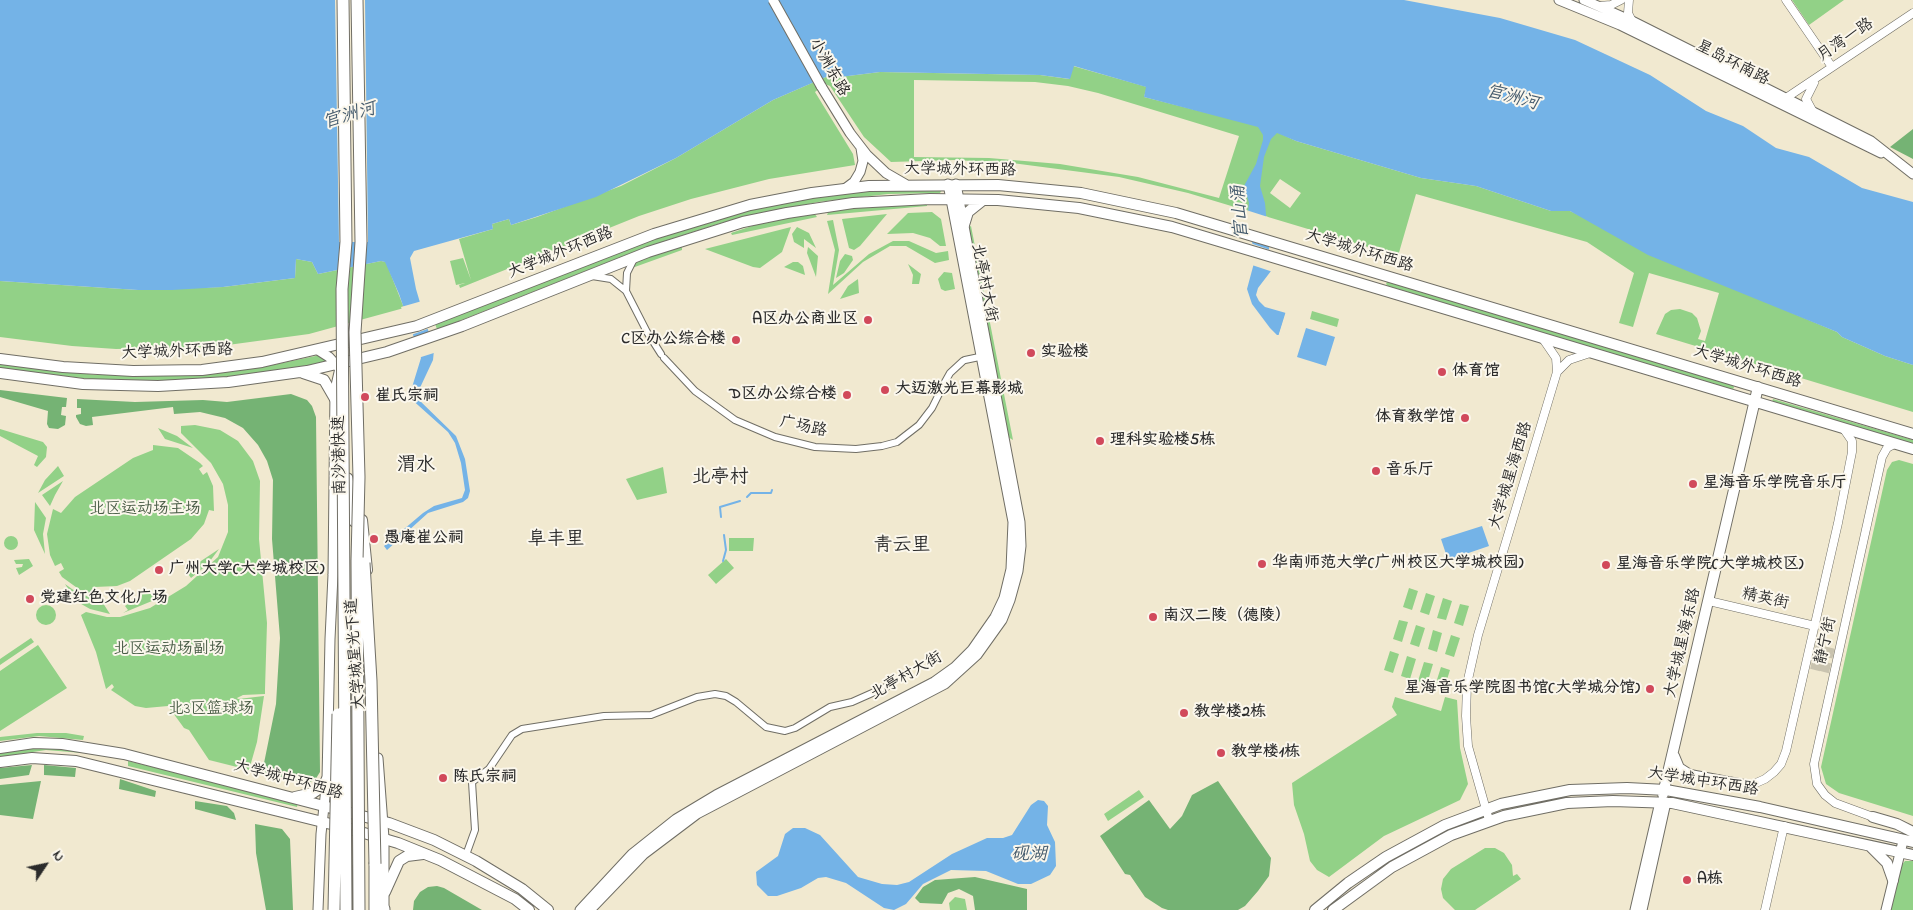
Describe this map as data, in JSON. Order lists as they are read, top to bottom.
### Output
{
  "streets": {
    "highway": ["南沙港快速"],
    "main road": [
      "星岛环南路",
      "小洲东路",
      "大学城外环西路",
      "北亭村大街",
      "大学城星海东路",
      "大学城星光下道",
      "大学城中环西路"
    ],
    "street": [
      "月湾一路",
      "广场路",
      "大学城星海西路",
      "精英街",
      "静宁街"
    ]
  },
  "crossings": [
    ["月湾一路", "星岛环南路"],
    ["小洲东路", "大学城外环西路"],
    ["大学城外环西路", "北亭村大街"],
    ["大学城外环西路", "广场路"],
    ["大学城外环西路", "静宁街"],
    ["大学城外环西路", "大学城星海东路"],
    ["大学城外环西路", "大学城星光下道"],
    ["北亭村大街", "广场路"],
    ["大学城星海西路", "大学城中环西路"],
    ["精英街", "静宁街"],
    ["精英街", "大学城星海东路"],
    ["大学城星海东路", "大学城中环西路"],
    ["大学城星光下道", "大学城中环西路"]
  ],
  "districts": [
    "渭水",
    "北亭村",
    "阜丰里",
    "青云里"
  ],
  "water": ["官洲河", "官山涌", "砚湖"],
  "parks": ["北区运动场主场", "北区运动场副场", "北3区篮球场"],
  "places": [
    "A区办公商业区",
    "C区办公综合楼",
    "实验楼",
    "体育馆",
    "大迈激光巨幕影城",
    "D区办公综合楼",
    "崔氏宗祠",
    "体育教学馆",
    "理科实验楼5栋",
    "音乐厅",
    "星海音乐学院音乐厅",
    "愚庵崔公祠",
    "华南师范大学(广州校区大学城校园)",
    "星海音乐学院(大学城校区)",
    "广州大学(大学城校区)",
    "党建红色文化广场",
    "南汉二陵（德陵）",
    "星海音乐学院图书馆(大学城分馆)",
    "教学楼2栋",
    "教学楼1栋",
    "陈氏宗祠",
    "A栋"
  ],
  "north": "top right"
}
